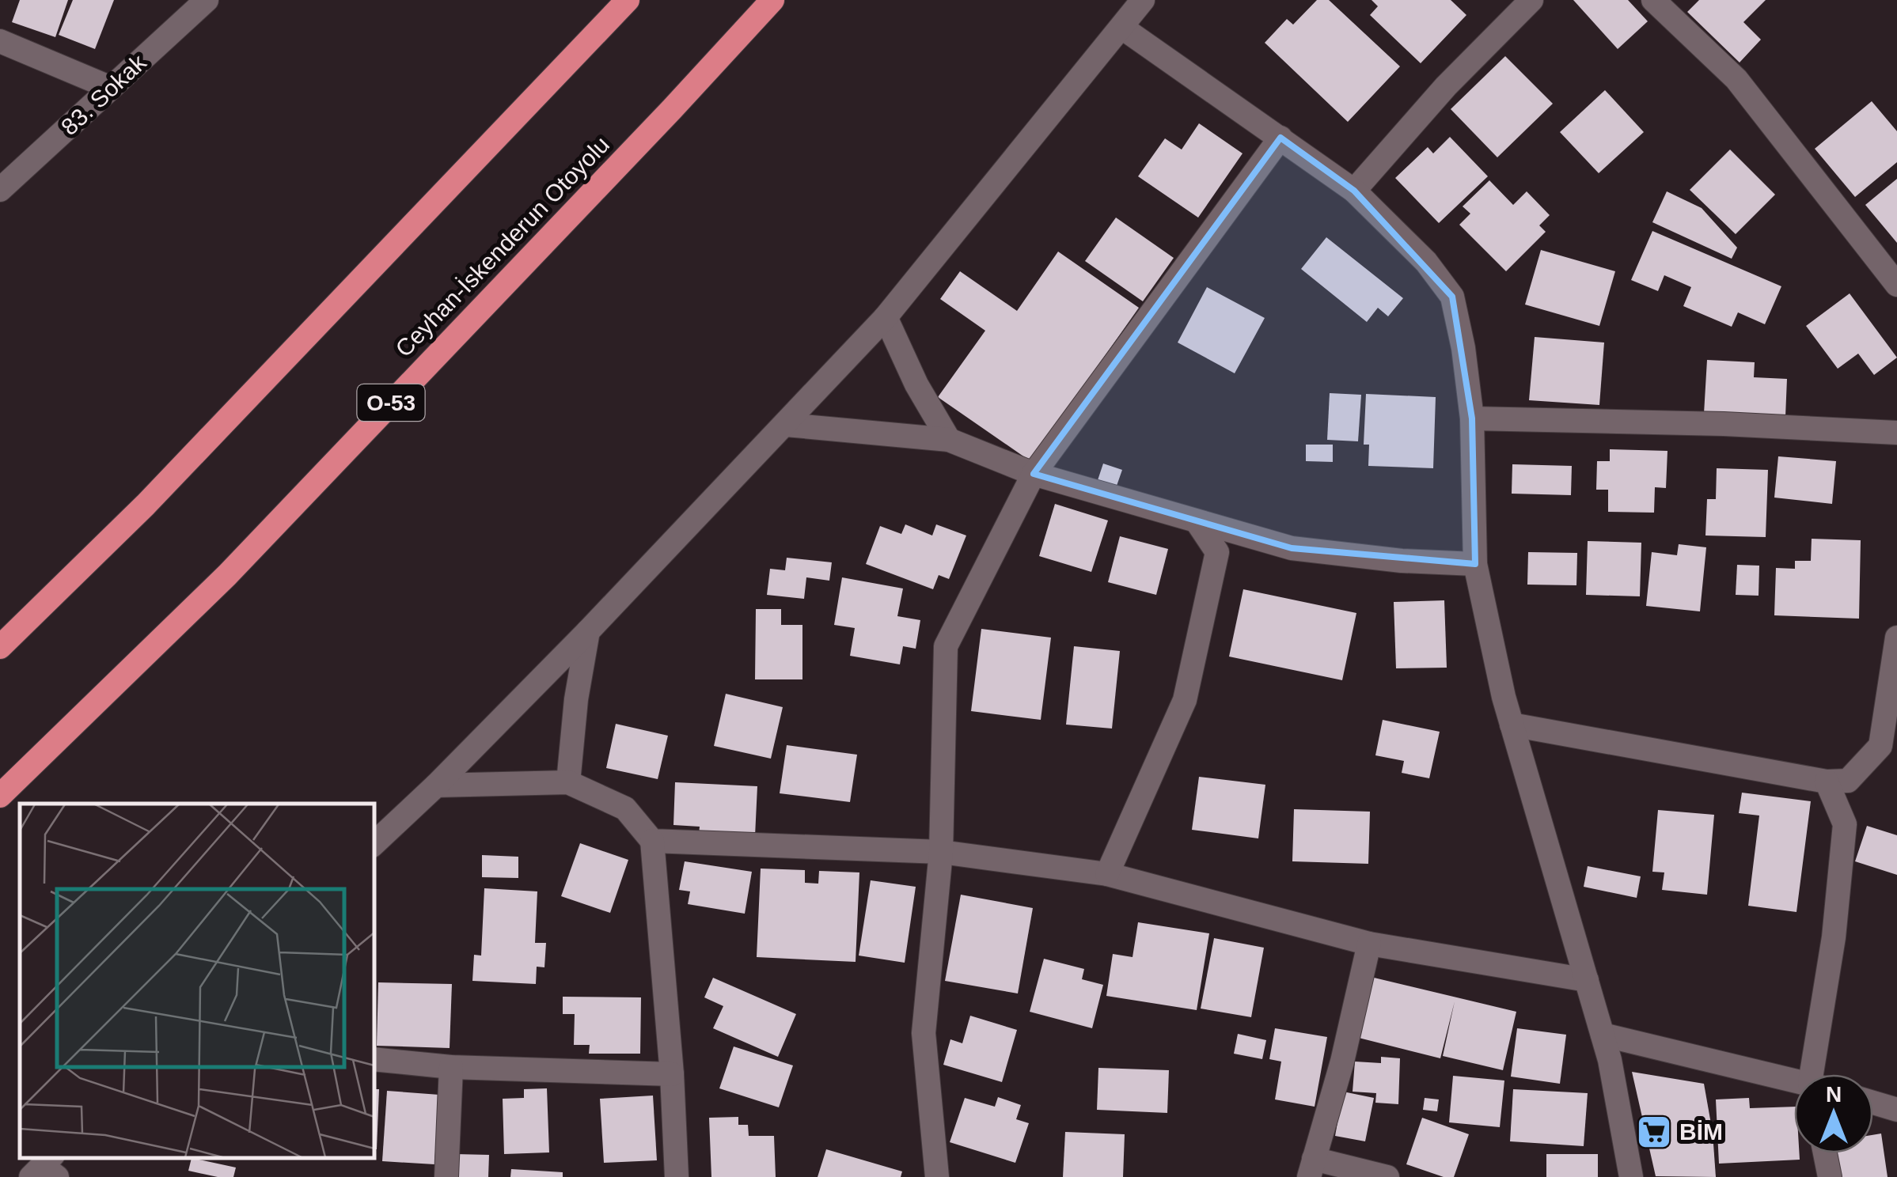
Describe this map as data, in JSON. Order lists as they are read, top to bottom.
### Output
{
  "streets": {
    "highway": ["Ceyhan-İskenderun Otoyolu", "O-53"],
    "street": ["83. Sokak"]
  },
  "places": {
    "supermarket": ["BİM"]
  },
  "north": "top"
}
